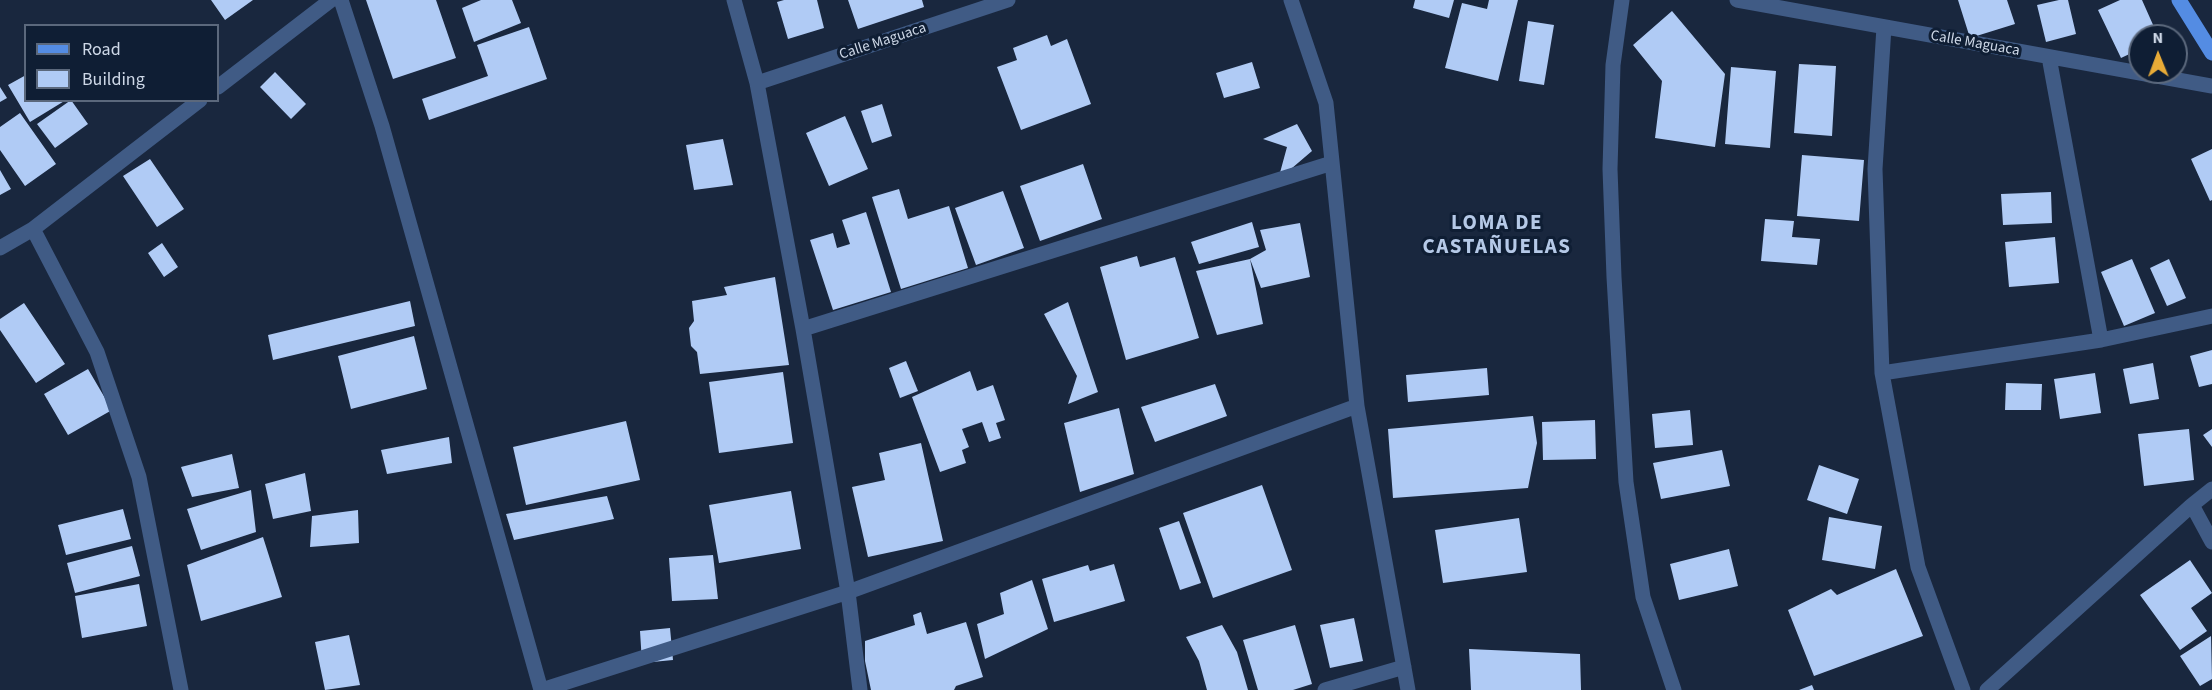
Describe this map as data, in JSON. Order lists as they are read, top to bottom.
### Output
{
  "streets": {
    "street": ["Calle Maguaca"]
  },
  "districts": ["LOMA DE CASTAÑUELAS"],
  "legend": ["Road", "Building"],
  "north": "top"
}
